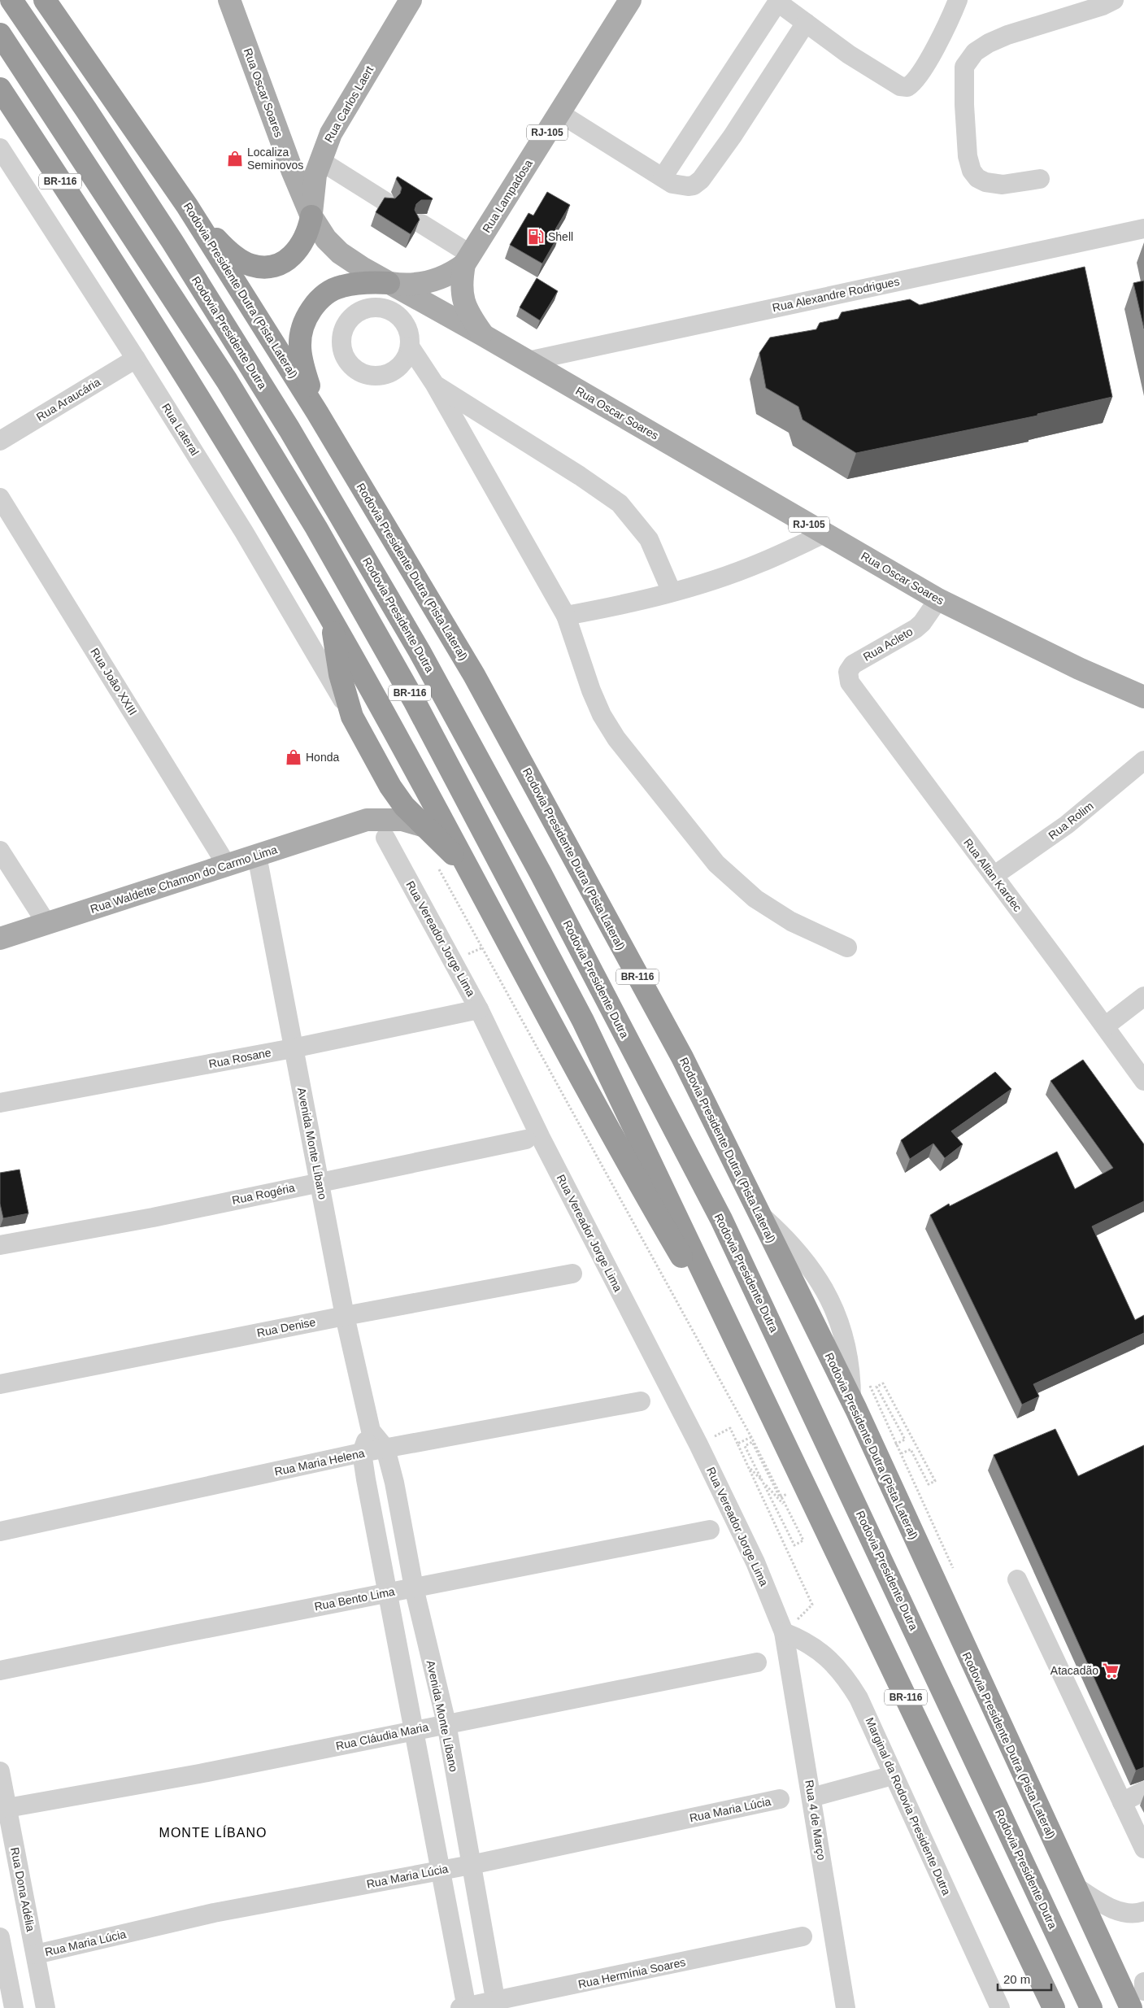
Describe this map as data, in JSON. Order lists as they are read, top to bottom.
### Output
{
  "streets": {
    "highway": ["BR-116", "Rodovia Presidente Dutra (Pista Lateral)", "Rodovia Presidente Dutra"],
    "main road": [
      "Rua Oscar Soares",
      "Rua Carlos Laert",
      "RJ-105",
      "Rua Lampadosa",
      "Rua Waldette Chamon do Carmo Lima"
    ],
    "street": [
      "Rua Alexandre Rodrigues",
      "Rua Araucária",
      "Rua Lateral",
      "Rua Acleto",
      "Rua João XXIII",
      "Rua Rolim",
      "Rua Allan Kardec",
      "Rua Vereador Jorge Lima",
      "Rua Rosane",
      "Avenida Monte Líbano",
      "Rua Rogéria",
      "Rua Denise",
      "Rua Maria Helena",
      "Rua Bento Lima",
      "Rua Cláudia Maria",
      "Marginal da Rodovia Presidente Dutra",
      "Rua Maria Lúcia",
      "Rua 4 de Março",
      "Rua Dona Adélia",
      "Rua Hermínia Soares"
    ]
  },
  "crossings": [
    ["Rua Oscar Soares", "Rua Carlos Laert"],
    ["Rua Oscar Soares", "Rua Lampadosa"],
    ["Rua Oscar Soares", "Rua Alexandre Rodrigues"],
    ["Rua Oscar Soares", "Rua Acleto"],
    ["Rua Araucária", "Rua Lateral"],
    ["Rua Acleto", "Rua Allan Kardec"],
    ["Rua João XXIII", "Rua Waldette Chamon do Carmo Lima"],
    ["Rua Rolim", "Rua Allan Kardec"],
    ["Rua Waldette Chamon do Carmo Lima", "Avenida Monte Líbano"],
    ["Rua Vereador Jorge Lima", "Rua Rosane"],
    ["Rua Vereador Jorge Lima", "Marginal da Rodovia Presidente Dutra"],
    ["Rua Vereador Jorge Lima", "Rua 4 de Março"],
    ["Rua Rosane", "Avenida Monte Líbano"],
    ["Avenida Monte Líbano", "Rua Rogéria"],
    ["Avenida Monte Líbano", "Rua Denise"],
    ["Avenida Monte Líbano", "Rua Maria Helena"],
    ["Avenida Monte Líbano", "Rua Bento Lima"],
    ["Avenida Monte Líbano", "Rua Cláudia Maria"],
    ["Avenida Monte Líbano", "Rua Maria Lúcia"],
    ["Avenida Monte Líbano", "Rua Hermínia Soares"],
    ["Rua Cláudia Maria", "Rua Dona Adélia"],
    ["Marginal da Rodovia Presidente Dutra", "Rua 4 de Março"],
    ["Rua Maria Lúcia", "Rua Dona Adélia"]
  ],
  "districts": ["MONTE LÍBANO"],
  "places": {
    "shop": ["Localiza Seminovos", "Honda"],
    "fuel station": ["Shell"],
    "supermarket": ["Atacadão"]
  },
  "scale_bar": "20 m"
}
